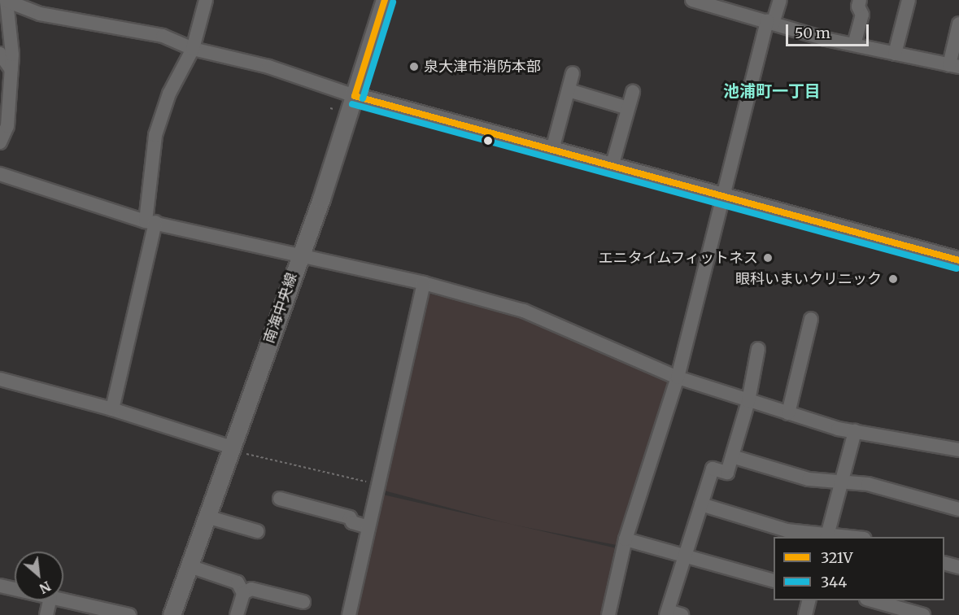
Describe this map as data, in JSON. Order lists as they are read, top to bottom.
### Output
{
  "streets": {
    "street": ["南海中央線"]
  },
  "districts": ["池浦町一丁目"],
  "places": ["泉大津市消防本部", "エニタイムフィットネス", "眼科いまいクリニック"],
  "lines": ["transit line 321V", "transit line 344"],
  "legend": ["321V", "344"],
  "scale_bar": "50 m",
  "north": "bottom right"
}
